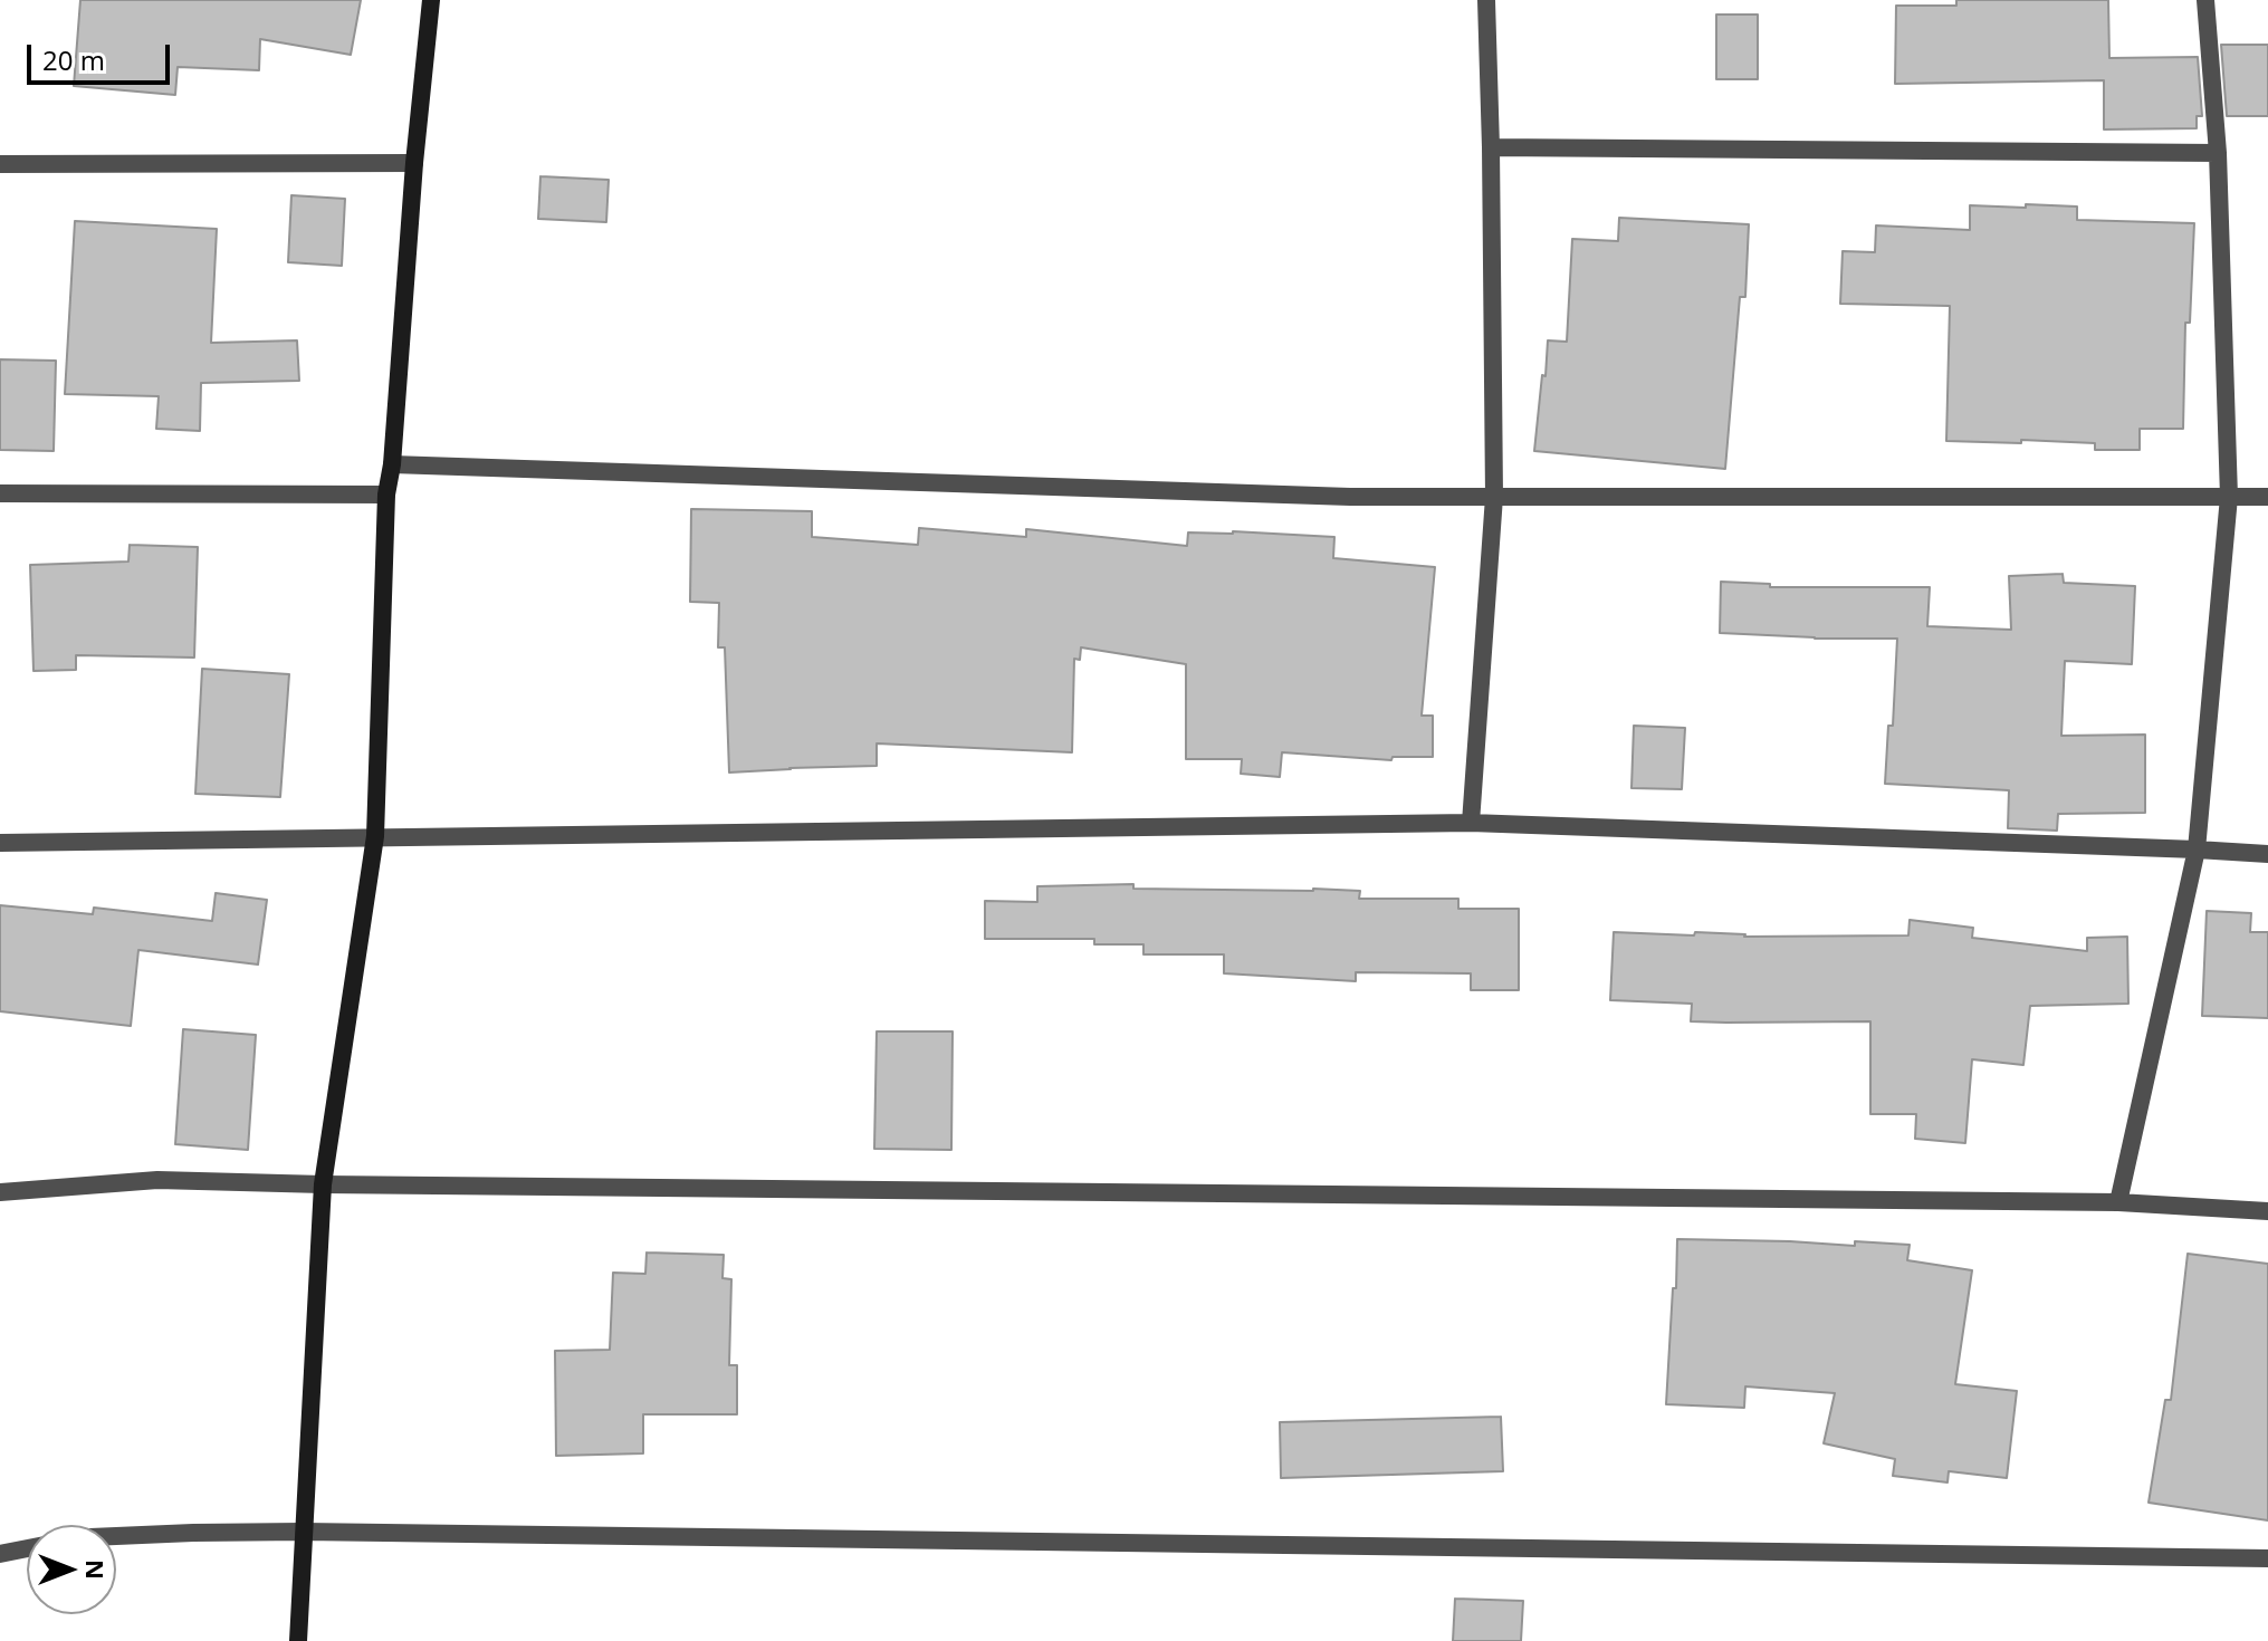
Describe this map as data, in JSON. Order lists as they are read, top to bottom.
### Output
{
  "scale_bar": "20 m",
  "north": "right"
}
